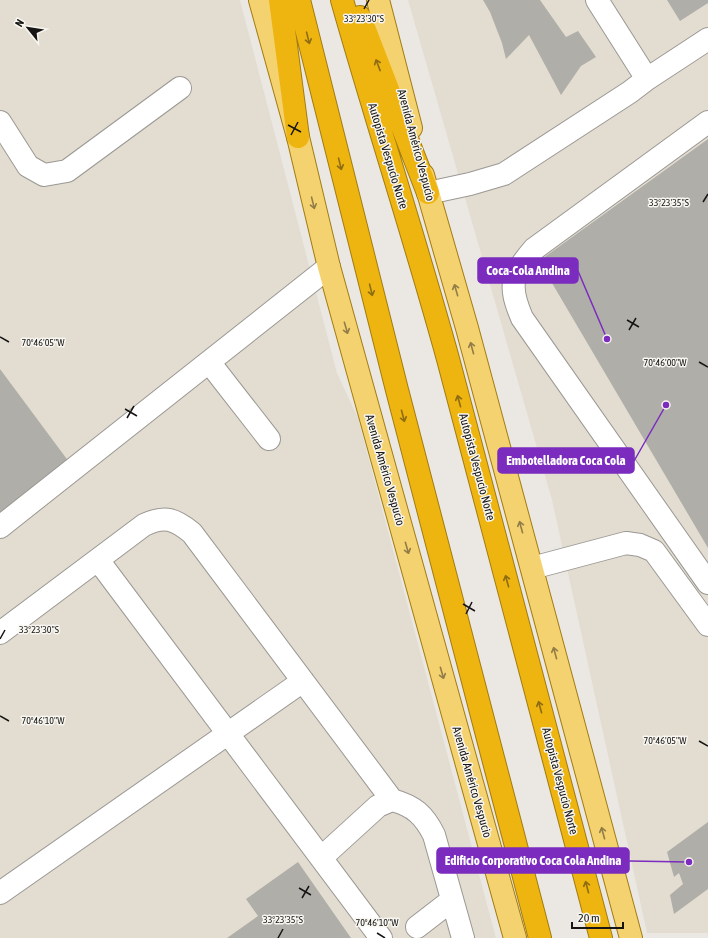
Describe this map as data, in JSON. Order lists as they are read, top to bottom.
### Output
{
  "streets": {
    "highway": ["Autopista Vespucio Norte"],
    "main road": ["Avenida Américo Vespucio"]
  },
  "places": ["Coca-Cola Andina", "Embotelladora Coca Cola", "Edificio Corporativo Coca Cola Andina"],
  "scale_bar": "20 m",
  "north": "top left",
  "coordinates": [
    "33°23'30\"S",
    "33°23'35\"S",
    "70°46'05\"W",
    "70°46'00\"W",
    "70°46'10\"W"
  ]
}
